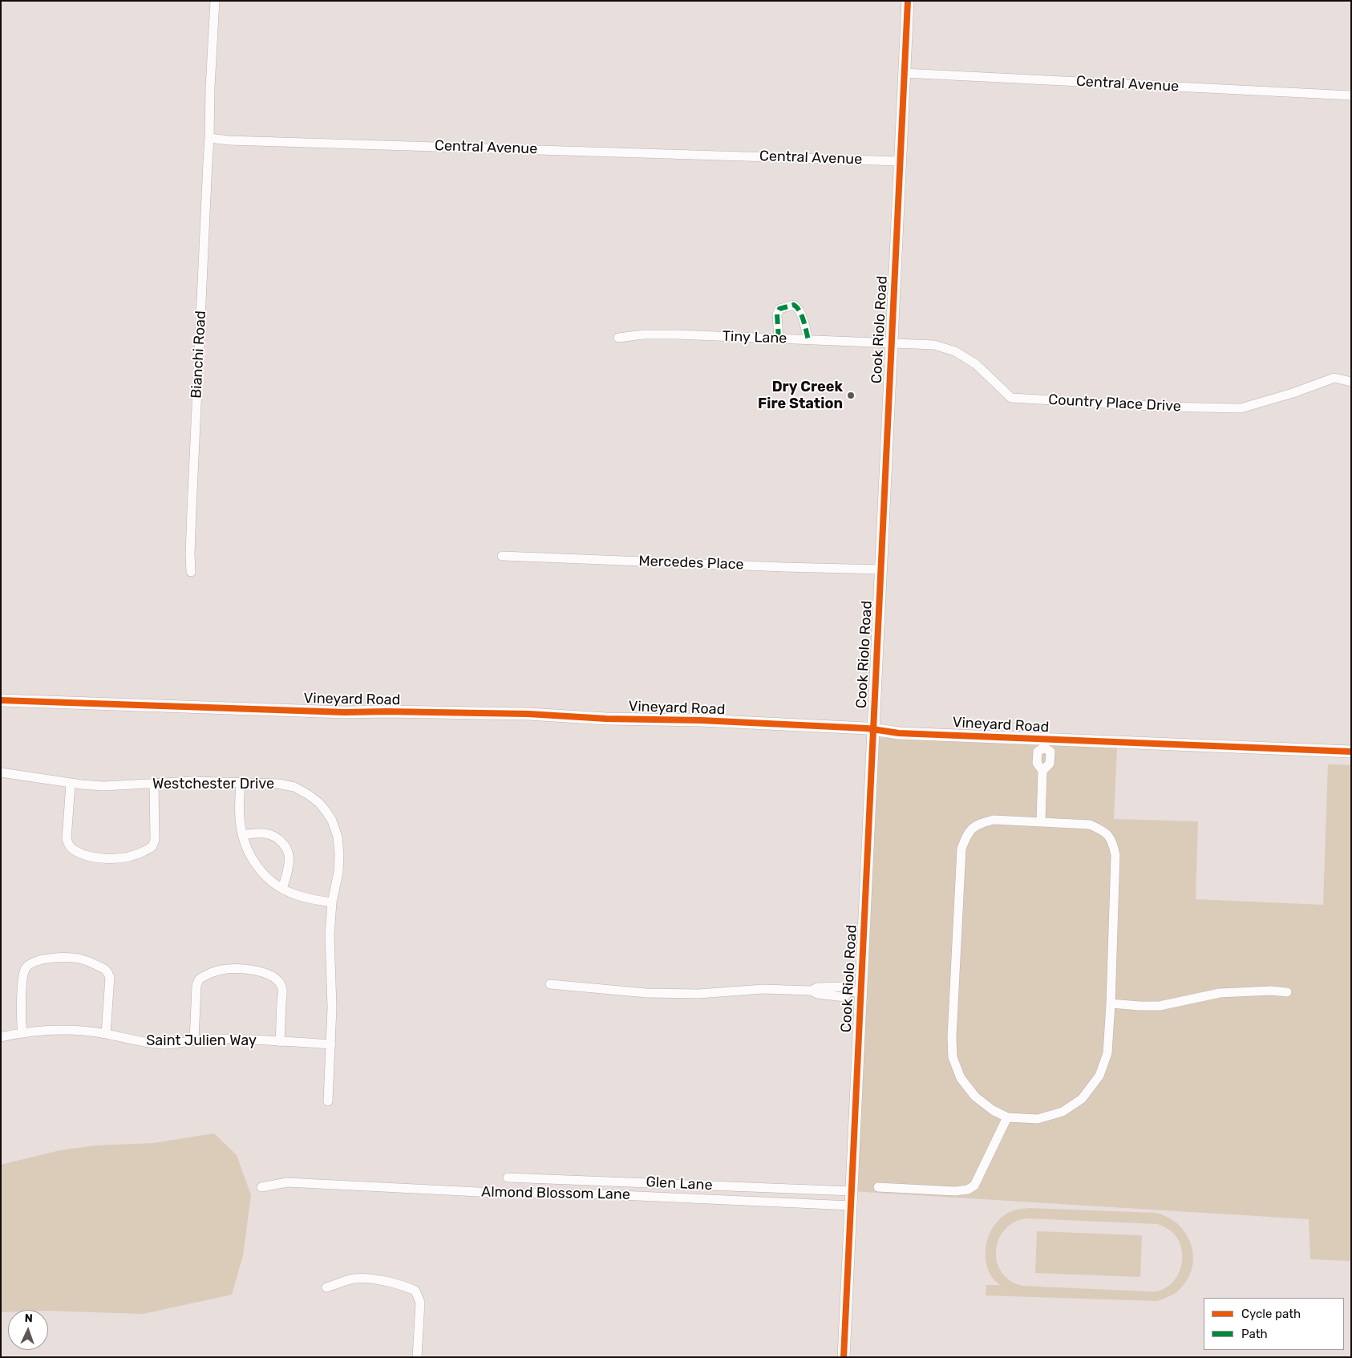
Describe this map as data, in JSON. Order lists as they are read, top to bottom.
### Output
{
  "streets": {
    "street": [
      "Central Avenue",
      "Cook Riolo Road",
      "Tiny Lane",
      "Bianchi Road",
      "Country Place Drive",
      "Mercedes Place",
      "Vineyard Road",
      "Westchester Drive",
      "Saint Julien Way",
      "Glen Lane",
      "Almond Blossom Lane"
    ]
  },
  "crossings": [
    ["Central Avenue", "Cook Riolo Road"],
    ["Central Avenue", "Bianchi Road"],
    ["Cook Riolo Road", "Tiny Lane"],
    ["Cook Riolo Road", "Country Place Drive"],
    ["Cook Riolo Road", "Mercedes Place"],
    ["Cook Riolo Road", "Vineyard Road"],
    ["Cook Riolo Road", "Glen Lane"],
    ["Cook Riolo Road", "Almond Blossom Lane"],
    ["Tiny Lane", "Country Place Drive"],
    ["Westchester Drive", "Saint Julien Way"]
  ],
  "places": ["Dry Creek Fire Station"],
  "legend": ["Cycle path", "Path"],
  "north": "top"
}
